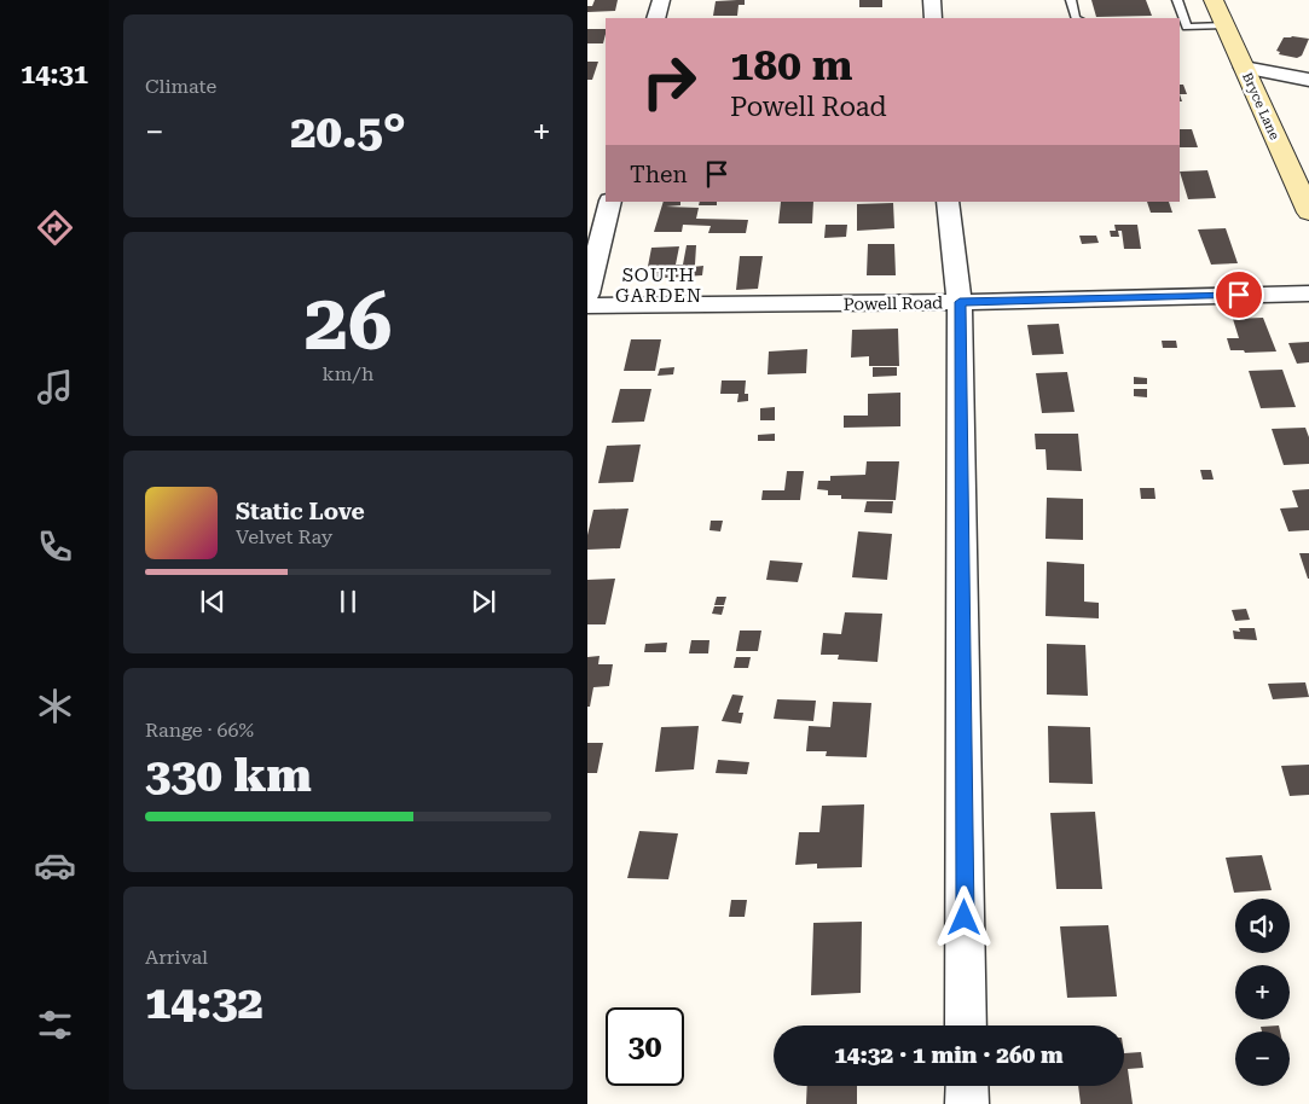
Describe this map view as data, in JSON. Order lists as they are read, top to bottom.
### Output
{
  "streets": {
    "street": ["Bryce Lane", "Powell Road"]
  },
  "districts": ["SOUTH GARDEN"],
  "page": {
    "tabs": "14:31",
    "tile": [
      "Climate",
      ["26", "km/h"],
      ["Range · 66%", "330 km"],
      ["Arrival", "14:32"]
    ],
    "turn": ["180 m", "Powell Road"],
    "heat": ["−", "20.5°", "+"],
    "then": "Then",
    "song": ["Static Love", "Velvet Ray"],
    "map_buttons": ["+", "−"],
    "limit": "30",
    "trip": "14:32 · 1 min · 260 m"
  }
}
